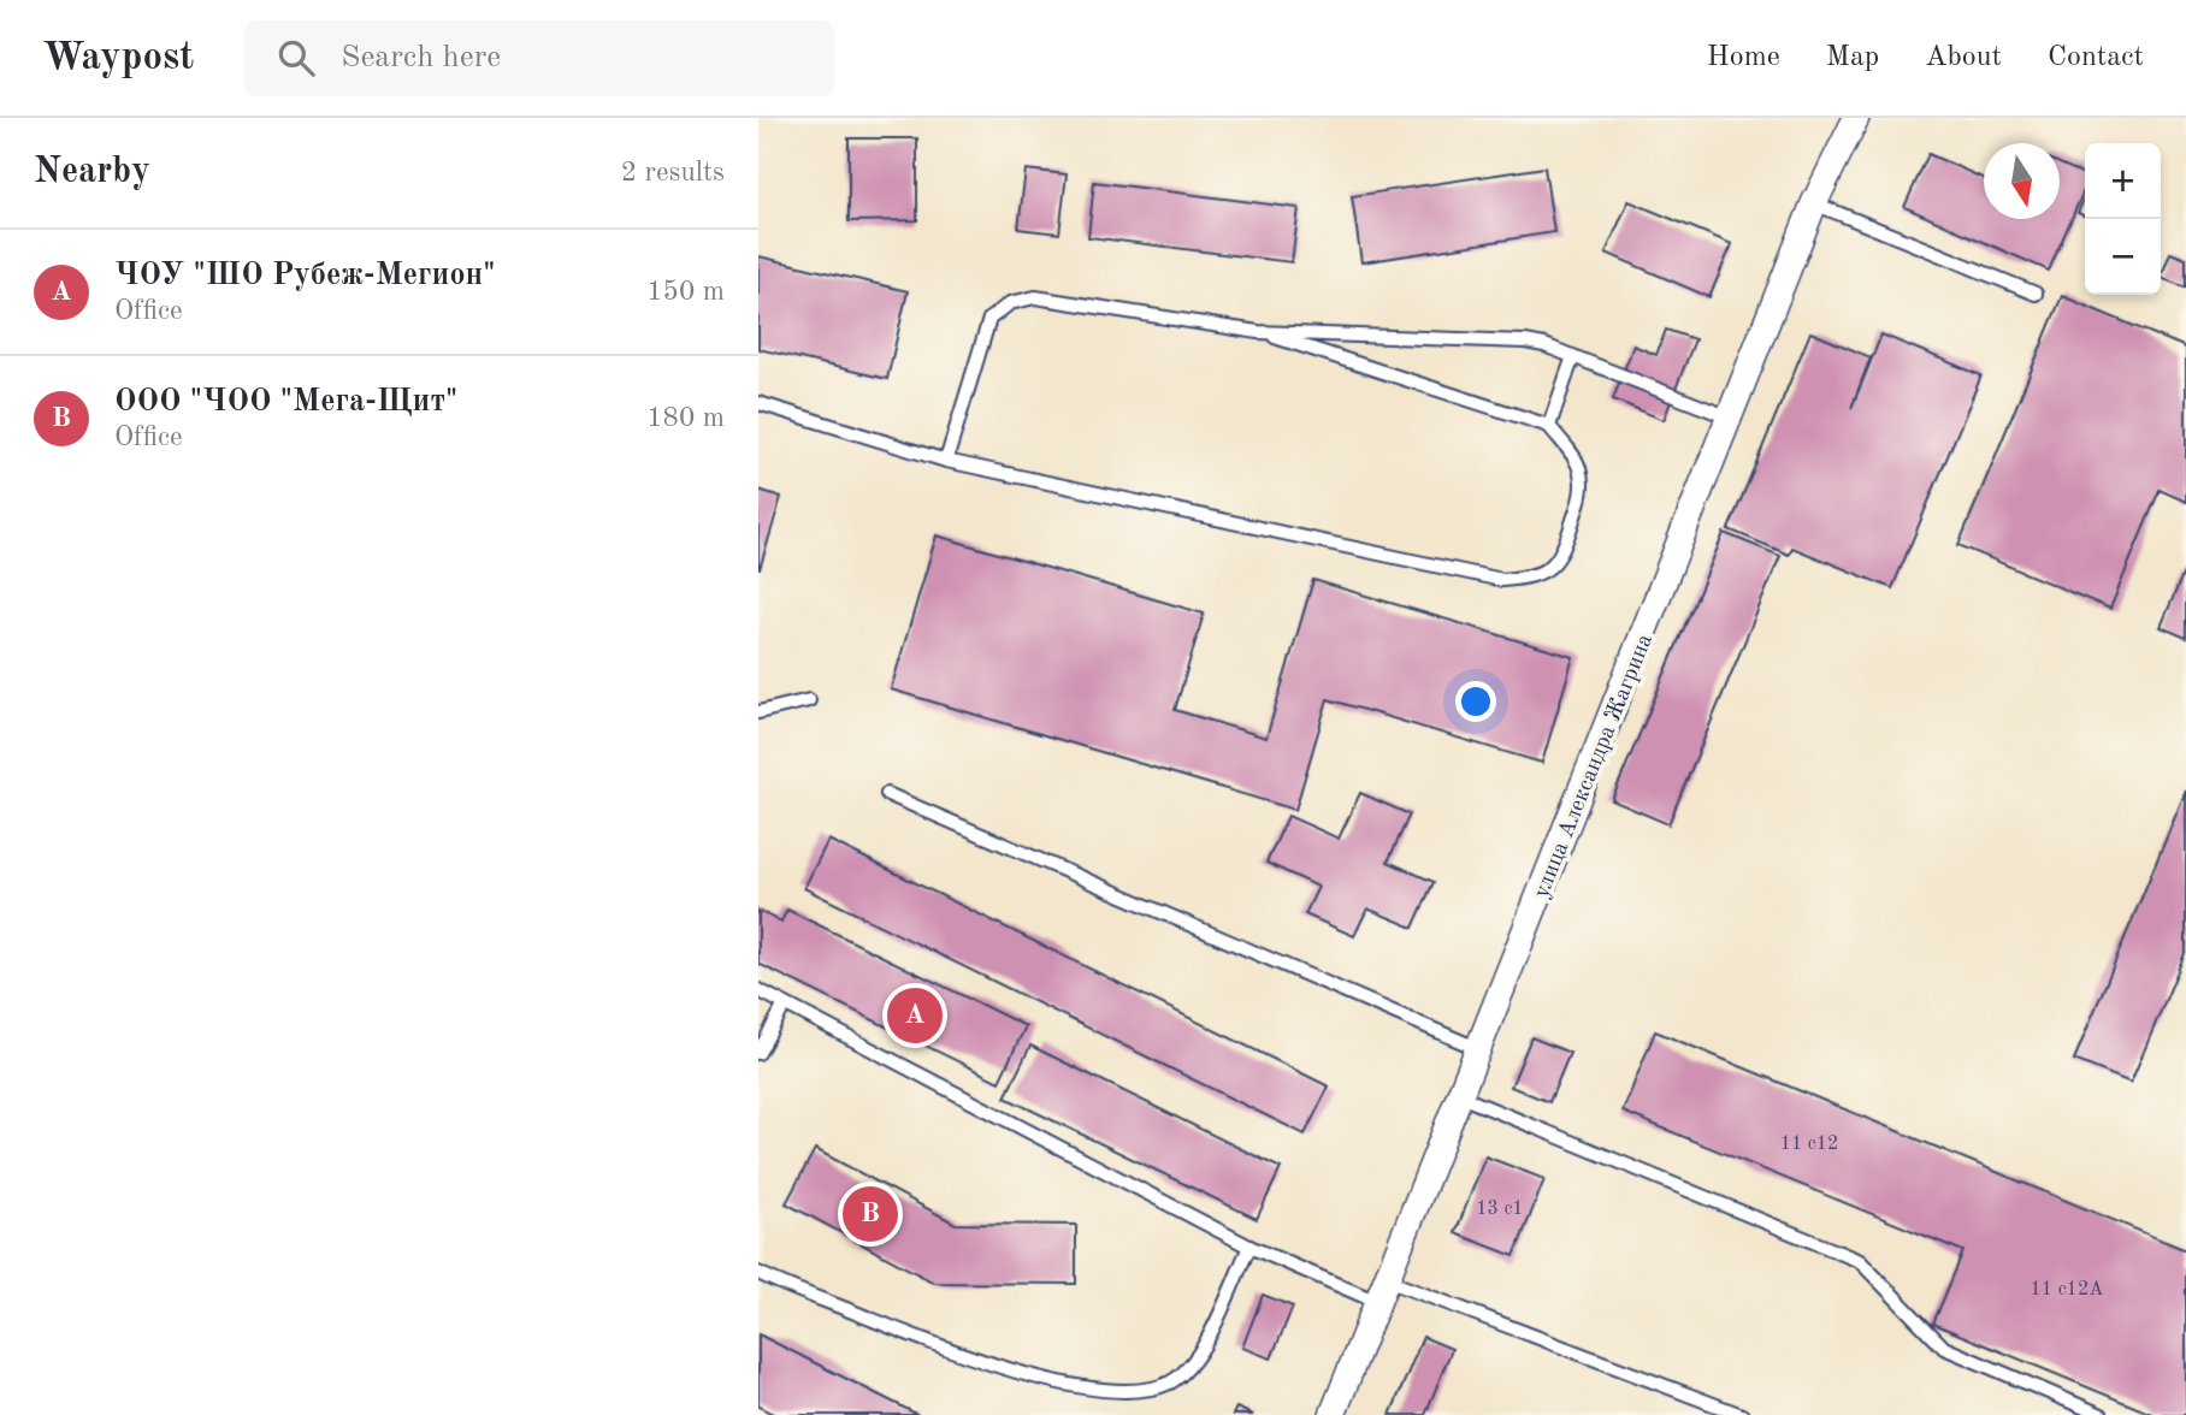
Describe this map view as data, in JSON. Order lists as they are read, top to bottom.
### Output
{
  "streets": {
    "street": ["улица Александра Жагрина"]
  },
  "house_numbers": ["11 с12", "13 с1", "11 с12А"],
  "north": "bottom",
  "page": {
    "header": "Waypost",
    "search": "Search here",
    "nav": [
      "Home",
      "Map",
      "About",
      "Contact"
    ],
    "heading": ["Nearby", "2 results"],
    "map_buttons": ["+", "−"],
    "list": [
      {
        "mark": "A",
        "name": "ЧОУ \"ШО Рубеж-Мегион\"",
        "note": "Office",
        "value": "150 m"
      },
      {
        "mark": "B",
        "name": "ООО \"ЧОО \"Мега-Щит\"",
        "note": "Office",
        "value": "180 m"
      }
    ],
    "pins": ["A", "B"]
  }
}
